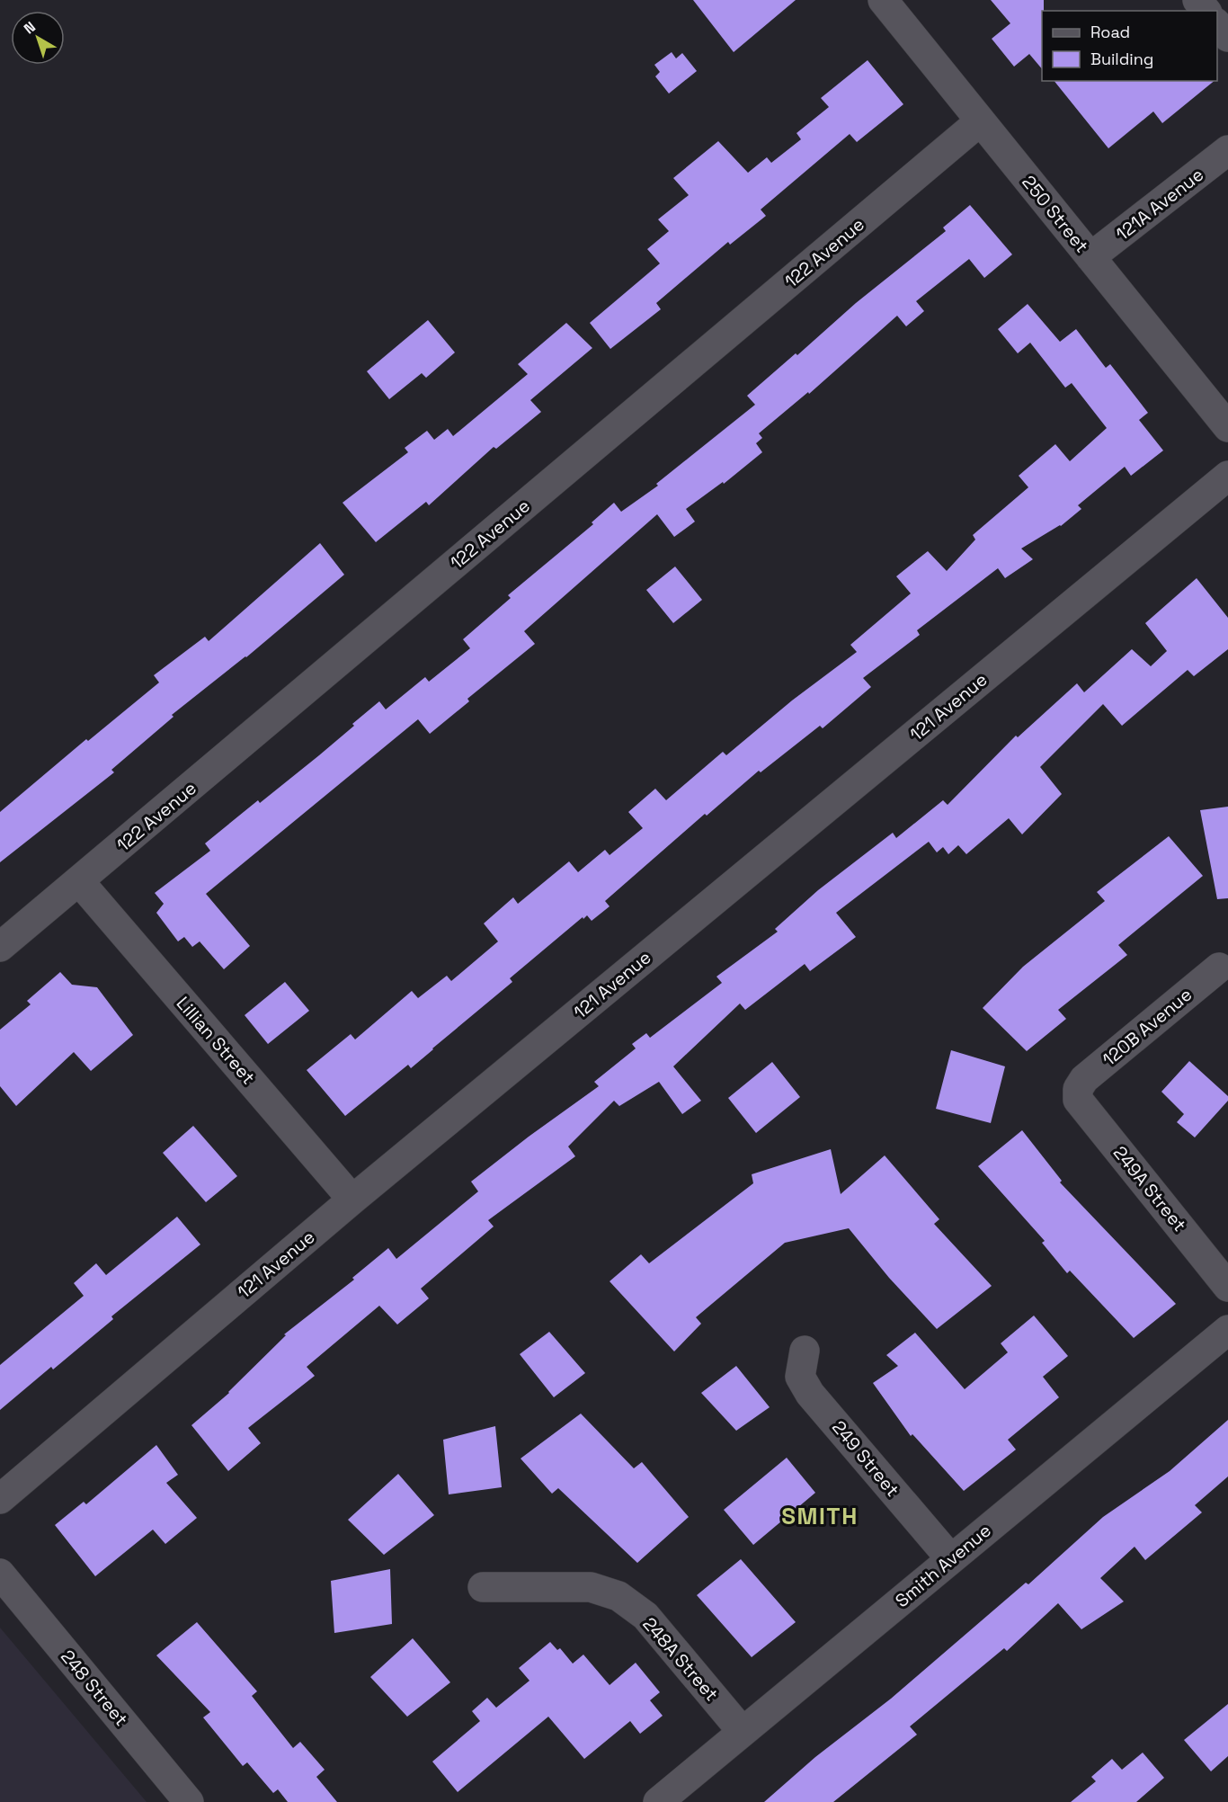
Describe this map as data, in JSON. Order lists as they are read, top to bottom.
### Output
{
  "streets": {
    "street": [
      "121A Avenue",
      "250 Street",
      "122 Avenue",
      "121 Avenue",
      "120B Avenue",
      "Lillian Street",
      "249A Street",
      "249 Street",
      "Smith Avenue",
      "248A Street",
      "248 Street"
    ]
  },
  "crossings": [
    ["121A Avenue", "250 Street"],
    ["250 Street", "122 Avenue"],
    ["122 Avenue", "Lillian Street"],
    ["121 Avenue", "Lillian Street"],
    ["120B Avenue", "249A Street"],
    ["249 Street", "Smith Avenue"],
    ["Smith Avenue", "248A Street"]
  ],
  "districts": ["SMITH"],
  "legend": ["Road", "Building"],
  "north": "top left"
}
